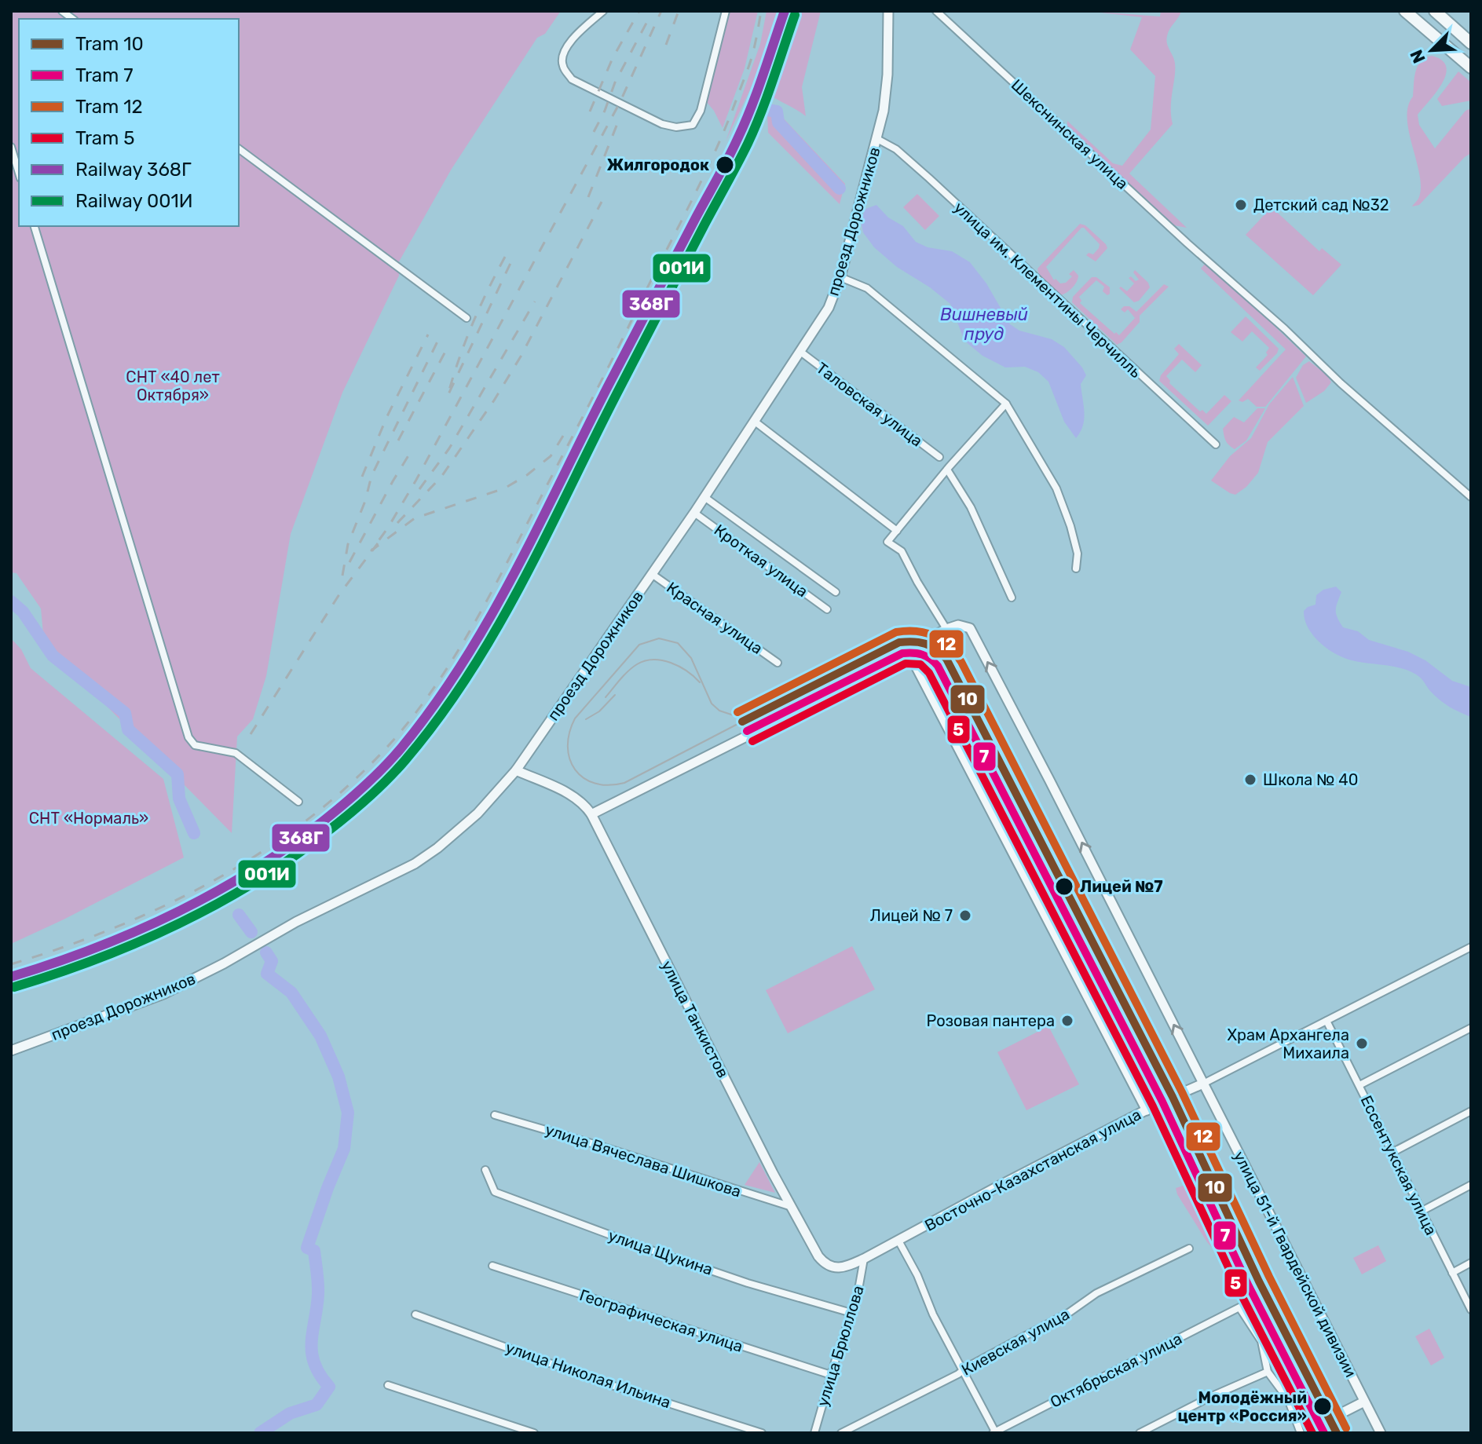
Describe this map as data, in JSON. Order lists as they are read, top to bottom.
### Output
{
  "streets": {
    "main road": [
      "проезд Дорожников",
      "улица Танкистов",
      "Восточно-Казахстанская улица",
      "улица 51-й Гвардейской дивизии"
    ],
    "street": [
      "Шекснинская улица",
      "улица им. Клементины Черчилль",
      "Таловская улица",
      "Кроткая улица",
      "Красная улица",
      "улица Вячеслава Шишкова",
      "Ессентукская улица",
      "улица Щукина",
      "Географическая улица",
      "Киевская улица",
      "улица Брюллова",
      "Октябрьская улица",
      "улица Николая Ильина"
    ]
  },
  "crossings": [
    ["проезд Дорожников", "улица им. Клементины Черчилль"],
    ["проезд Дорожников", "Таловская улица"],
    ["проезд Дорожников", "Кроткая улица"],
    ["проезд Дорожников", "Красная улица"],
    ["проезд Дорожников", "улица Танкистов"],
    ["улица Танкистов", "улица Вячеслава Шишкова"],
    ["улица Танкистов", "Восточно-Казахстанская улица"],
    ["улица Танкистов", "улица Брюллова"],
    ["Ессентукская улица", "Восточно-Казахстанская улица"],
    ["Восточно-Казахстанская улица", "улица 51-й Гвардейской дивизии"],
    ["Восточно-Казахстанская улица", "улица Брюллова"],
    ["улица Щукина", "улица Брюллова"],
    ["Географическая улица", "улица Брюллова"]
  ],
  "water": ["Вишневый пруд"],
  "parks": ["СНТ «40 лет Октября»", "СНТ «Нормаль»"],
  "places": [
    "Жилгородок",
    "Детский сад №32",
    "Школа № 40",
    "Лицей №7",
    "Лицей № 7",
    "Розовая пантера",
    "Храм Архангела Михаила",
    "Молодёжный центр «Россия»"
  ],
  "lines": [
    "rail line 368Г",
    "rail line 001И",
    "tram line 12",
    "tram line 10",
    "tram line 7",
    "tram line 5"
  ],
  "legend": [
    "Tram 10",
    "Tram 7",
    "Tram 12",
    "Tram 5",
    "Railway 368Г",
    "Railway 001И"
  ],
  "north": "bottom left"
}
